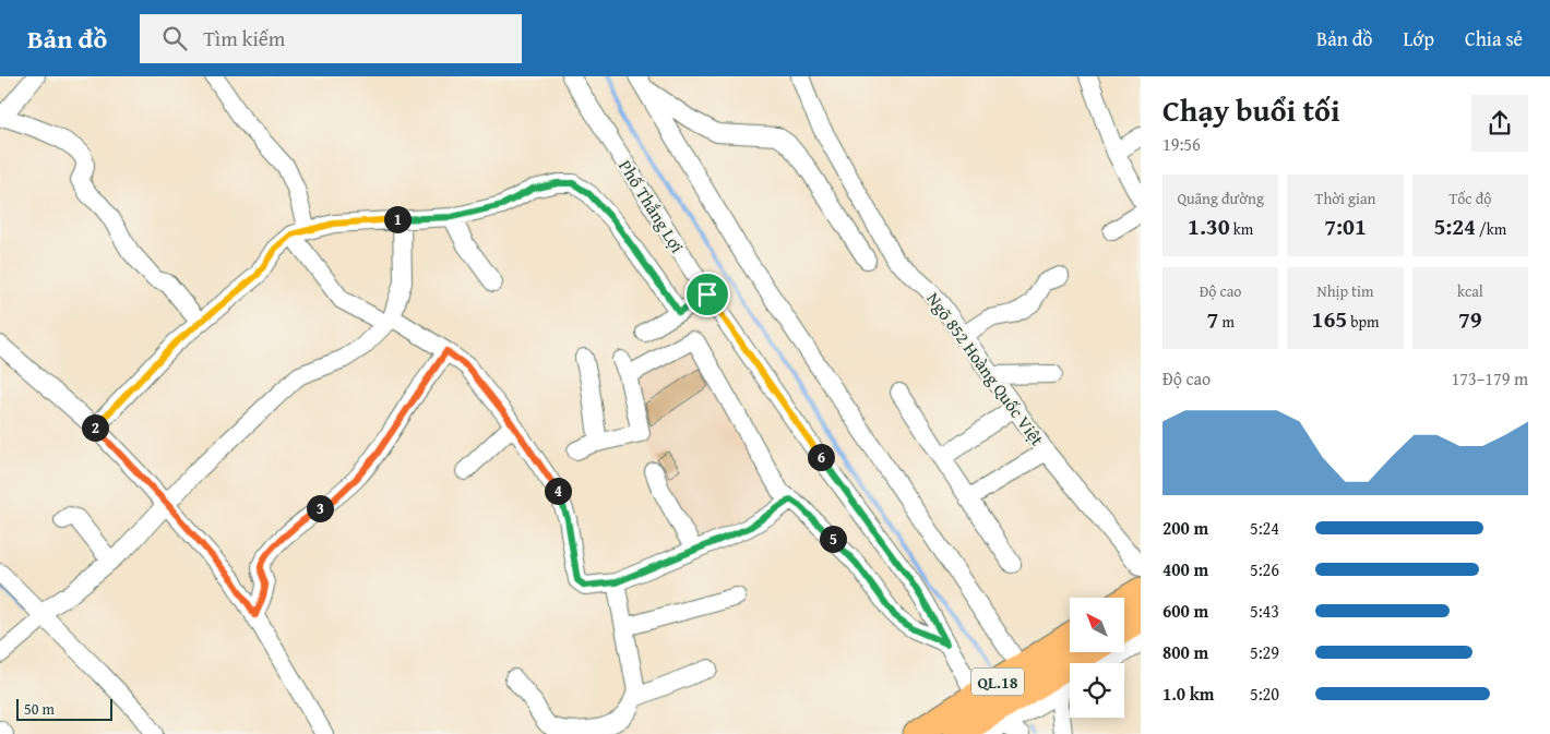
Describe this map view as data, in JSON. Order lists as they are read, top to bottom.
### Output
{
  "streets": {
    "highway": ["QL.18"],
    "street": ["Phố Thắng Lợi", "Ngõ 852 Hoàng Quốc Việt"]
  },
  "crossings": [
    ["Phố Thắng Lợi", "QL.18"]
  ],
  "scale_bar": "50 m",
  "north": "top left",
  "page": {
    "header": "Bản đồ",
    "search": "Tìm kiếm",
    "nav": ["Bản đồ", "Lớp", "Chia sẻ"],
    "heading": ["Chạy buổi tối", "19:56"],
    "stats": [
      ["Quãng đường", "1.30 km"],
      ["Thời gian", "7:01"],
      ["Tốc độ", "5:24 /km"],
      ["Độ cao", "7 m"],
      ["Nhịp tim", "165 bpm"],
      ["kcal", "79"]
    ],
    "pins": [
      "1",
      "2",
      "6",
      "4",
      "3",
      "5"
    ],
    "chart": ["Độ cao", "173–179 m"],
    "list": [
      {
        "name": "200 m",
        "note": "5:24"
      },
      {
        "name": "400 m",
        "note": "5:26"
      },
      {
        "name": "600 m",
        "note": "5:43"
      },
      {
        "name": "800 m",
        "note": "5:29"
      },
      {
        "name": "1.0 km",
        "note": "5:20"
      }
    ],
    "scale": "50 m"
  }
}
